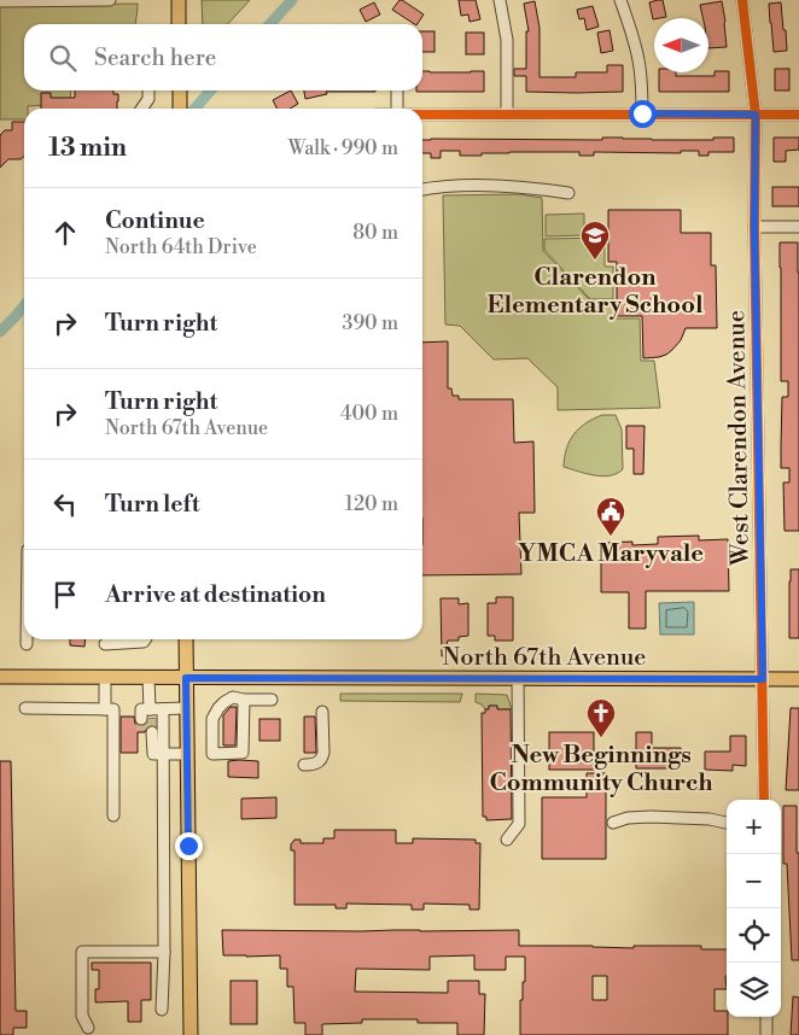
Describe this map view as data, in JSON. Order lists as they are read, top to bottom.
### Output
{
  "streets": {
    "main road": ["North 67th Avenue"],
    "street": ["West Clarendon Avenue"]
  },
  "crossings": [
    ["West Clarendon Avenue", "North 67th Avenue"]
  ],
  "places": {
    "school or university": ["Clarendon Elementary School"],
    "public building": ["YMCA Maryvale"],
    "church": ["New Beginnings Community Church"]
  },
  "north": "left",
  "page": {
    "search": "Search here",
    "heading": ["13 min", "Walk · 990 m"],
    "list": [
      ["Continue", "North 64th Drive", "80 m"],
      ["Turn right", "390 m"],
      ["Turn right", "North 67th Avenue", "400 m"],
      ["Turn left", "120 m"],
      "Arrive at destination"
    ],
    "map_buttons": ["+", "−"]
  }
}
